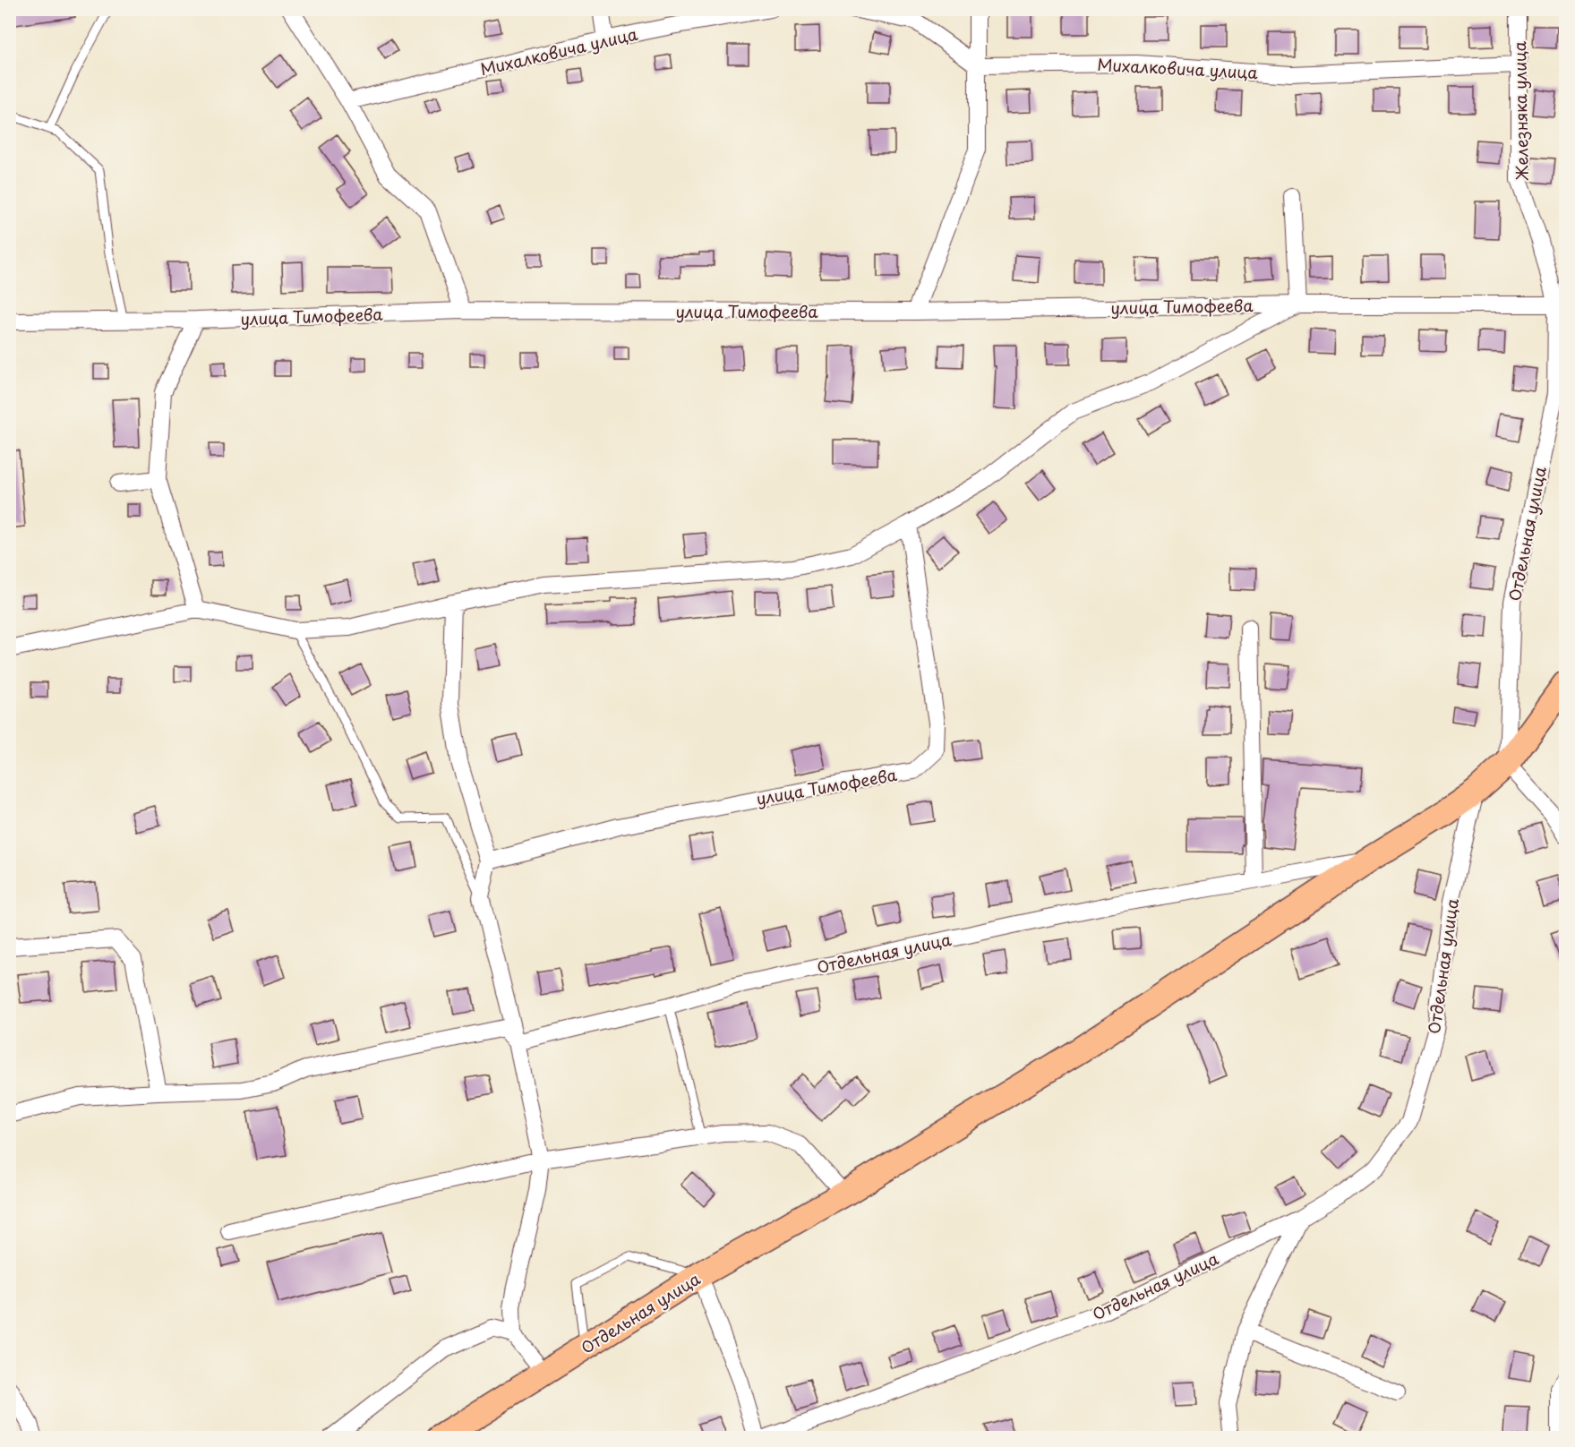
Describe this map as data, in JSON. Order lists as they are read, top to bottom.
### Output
{
  "streets": {
    "main road": ["Отдельная улица"],
    "street": ["Михалковича улица", "Железняка улица", "улица Тимофеева"]
  },
  "crossings": [
    ["Михалковича улица", "Железняка улица"],
    ["Железняка улица", "улица Тимофеева"],
    ["Железняка улица", "Отдельная улица"],
    ["улица Тимофеева", "Отдельная улица"]
  ]
}
